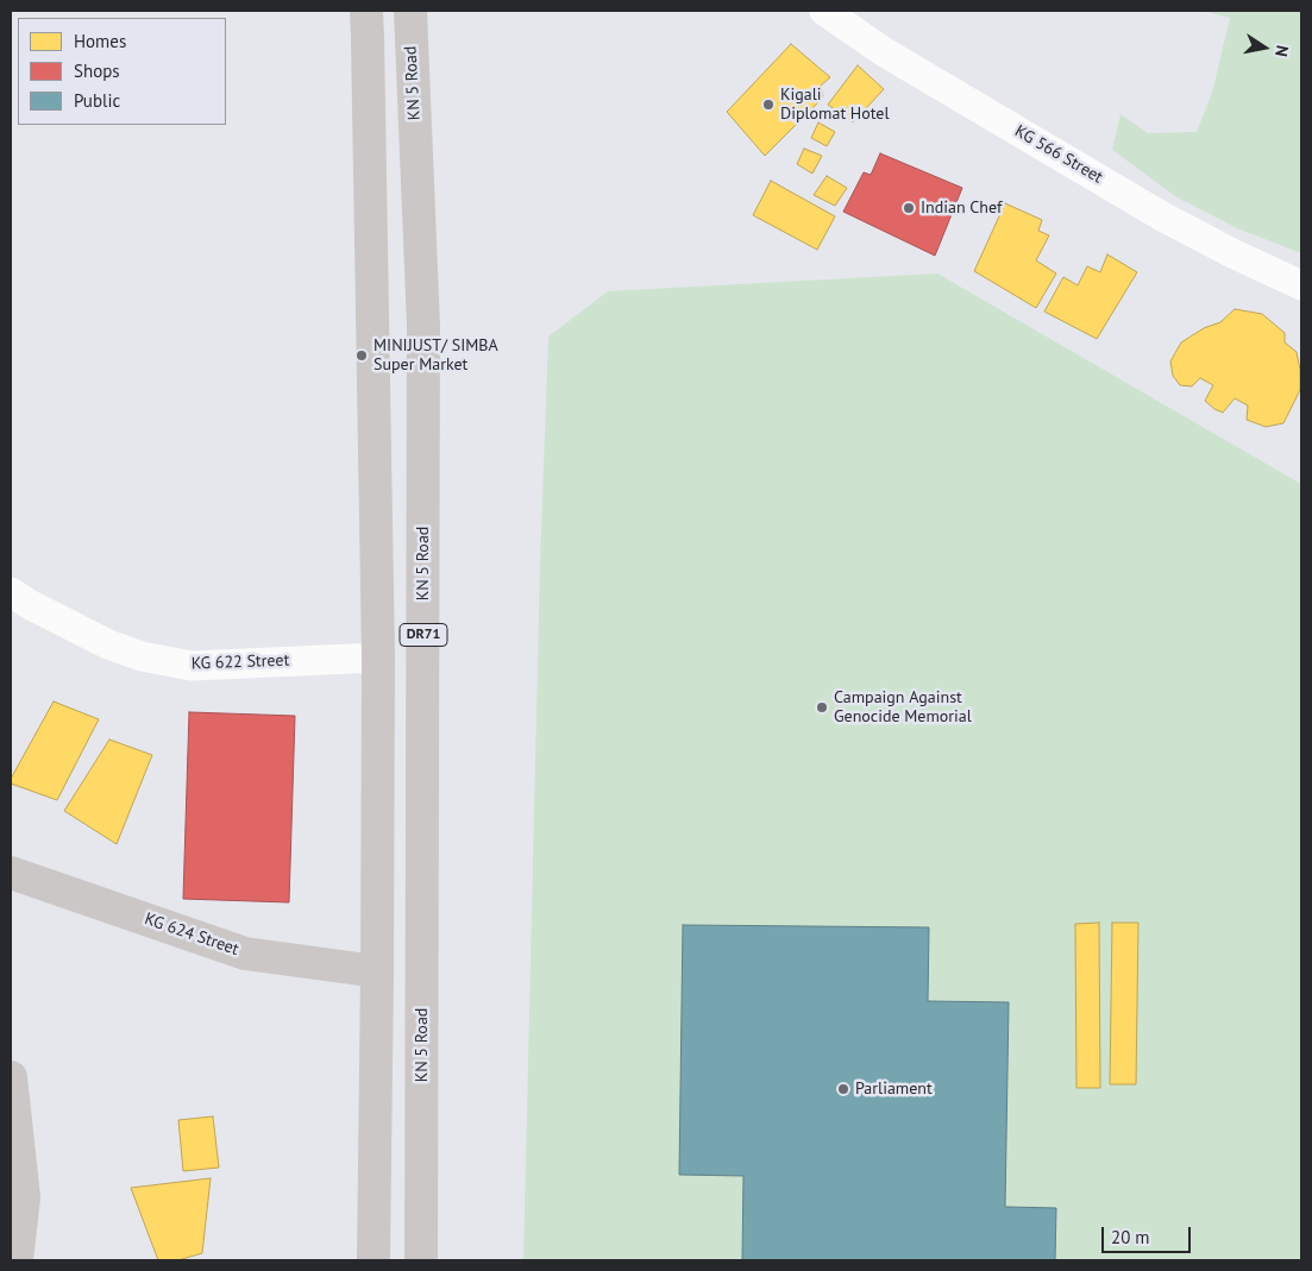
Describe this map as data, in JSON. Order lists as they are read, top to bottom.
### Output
{
  "streets": {
    "main road": ["KN 5 Road", "DR71", "KG 624 Street"],
    "street": ["KG 566 Street", "KG 622 Street"]
  },
  "crossings": [
    ["DR71", "KG 622 Street"],
    ["DR71", "KG 624 Street"]
  ],
  "places": [
    "Kigali Diplomat Hotel",
    "Indian Chef",
    "MINIJUST/ SIMBA Super Market",
    "Campaign Against Genocide Memorial",
    "Parliament"
  ],
  "legend": ["Homes", "Shops", "Public"],
  "scale_bar": "20 m",
  "north": "right"
}
